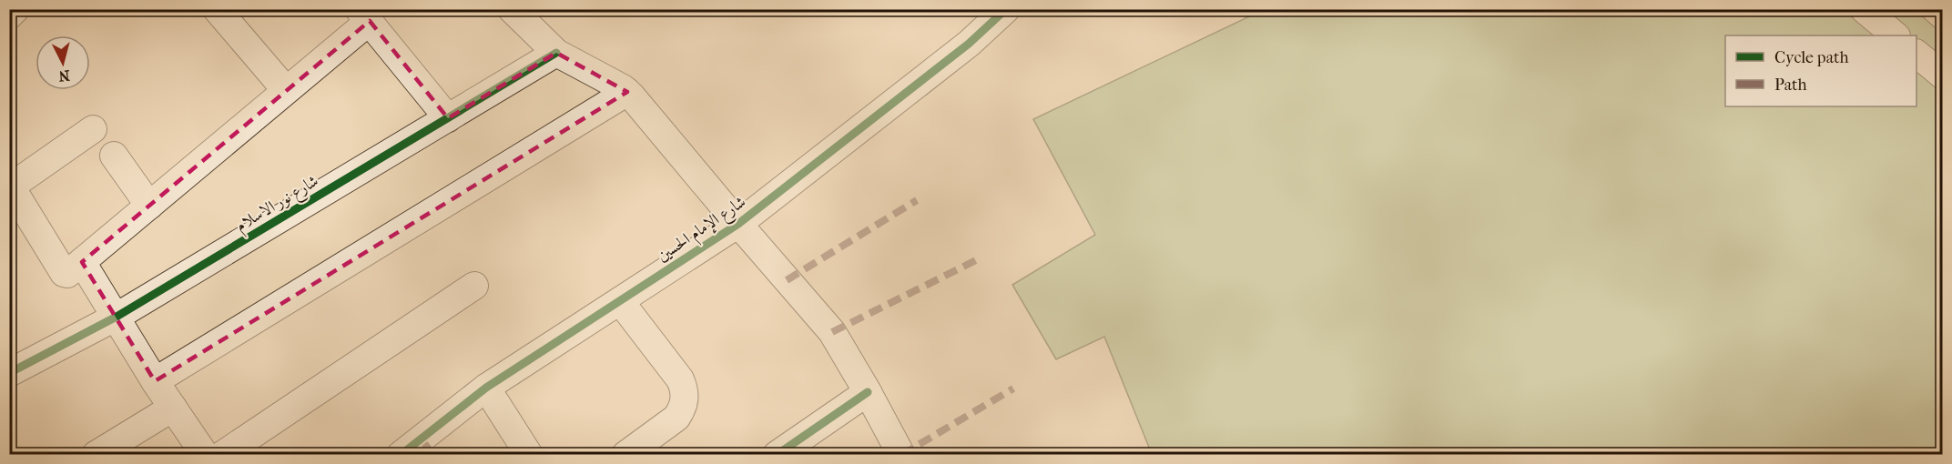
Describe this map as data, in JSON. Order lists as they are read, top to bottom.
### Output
{
  "streets": {
    "street": ["شارع نور الاسلام", "شارع الإمام الحسين"]
  },
  "legend": ["Cycle path", "Path"],
  "north": "bottom"
}
